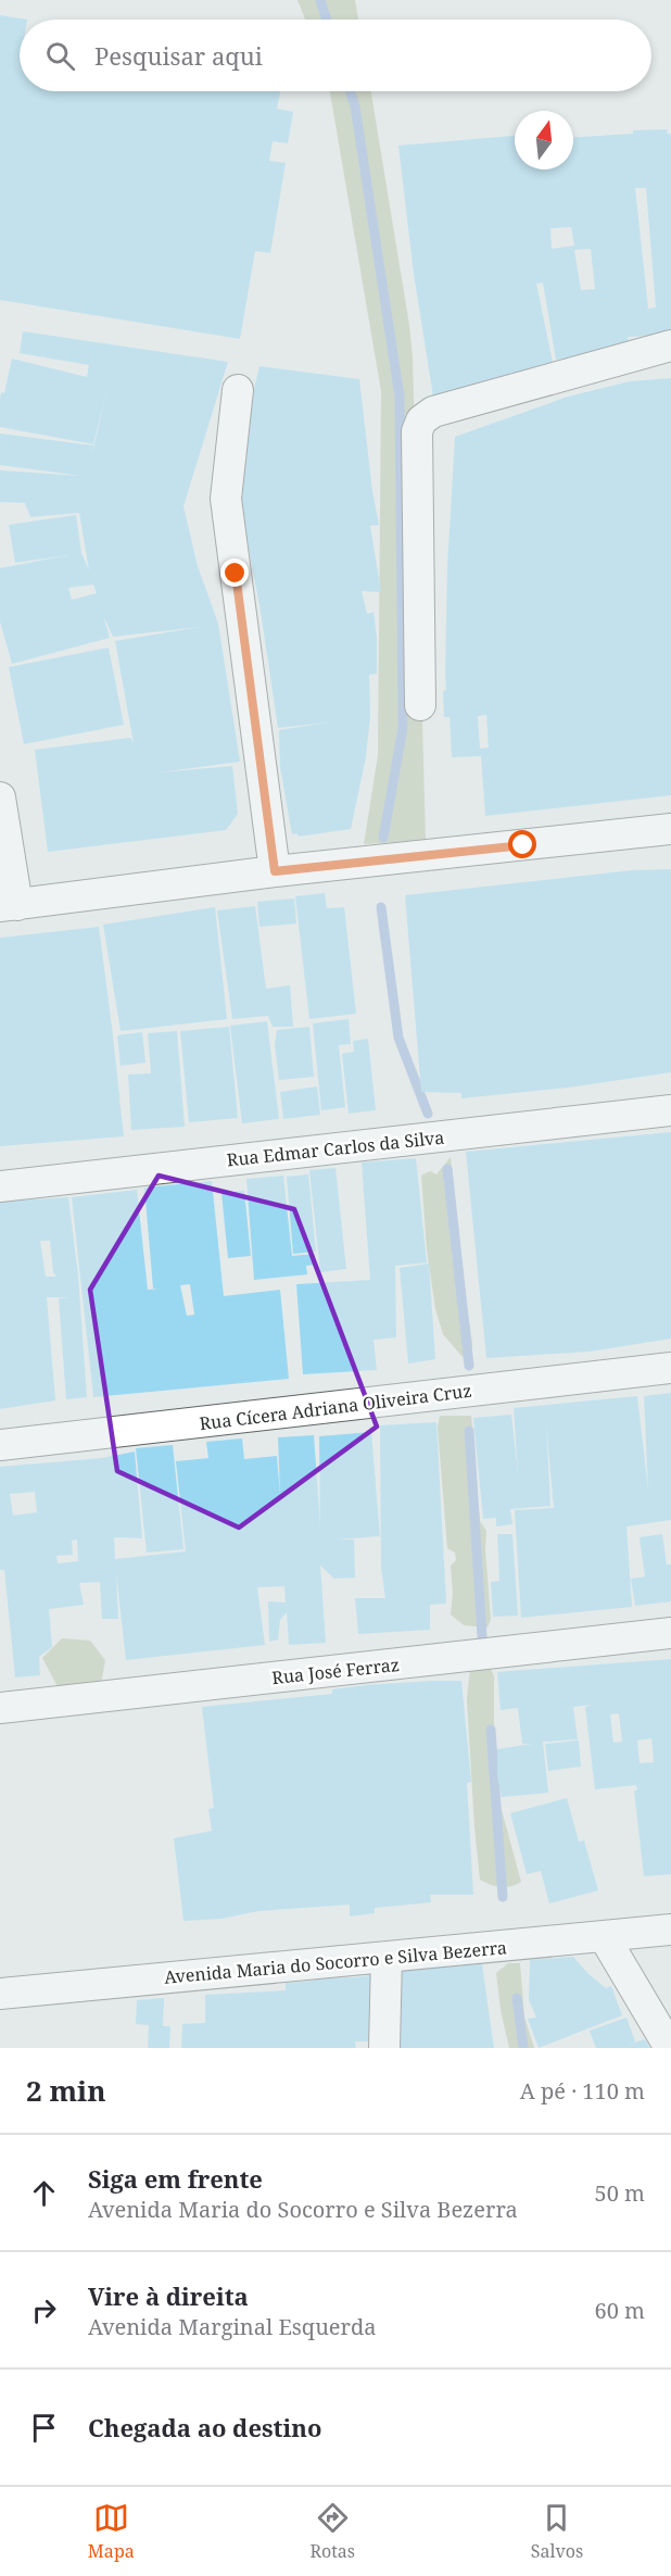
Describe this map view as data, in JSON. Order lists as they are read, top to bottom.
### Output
{
  "streets": {
    "street": [
      "Rua Edmar Carlos da Silva",
      "Rua Cícera Adriana Oliveira Cruz",
      "Rua José Ferraz",
      "Avenida Maria do Socorro e Silva Bezerra"
    ]
  },
  "north": "top",
  "page": {
    "search": "Pesquisar aqui",
    "heading": ["2 min", "A pé · 110 m"],
    "list": [
      ["Siga em frente", "Avenida Maria do Socorro e Silva Bezerra", "50 m"],
      ["Vire à direita", "Avenida Marginal Esquerda", "60 m"],
      "Chegada ao destino"
    ],
    "nav": ["Mapa", "Rotas", "Salvos"]
  }
}
